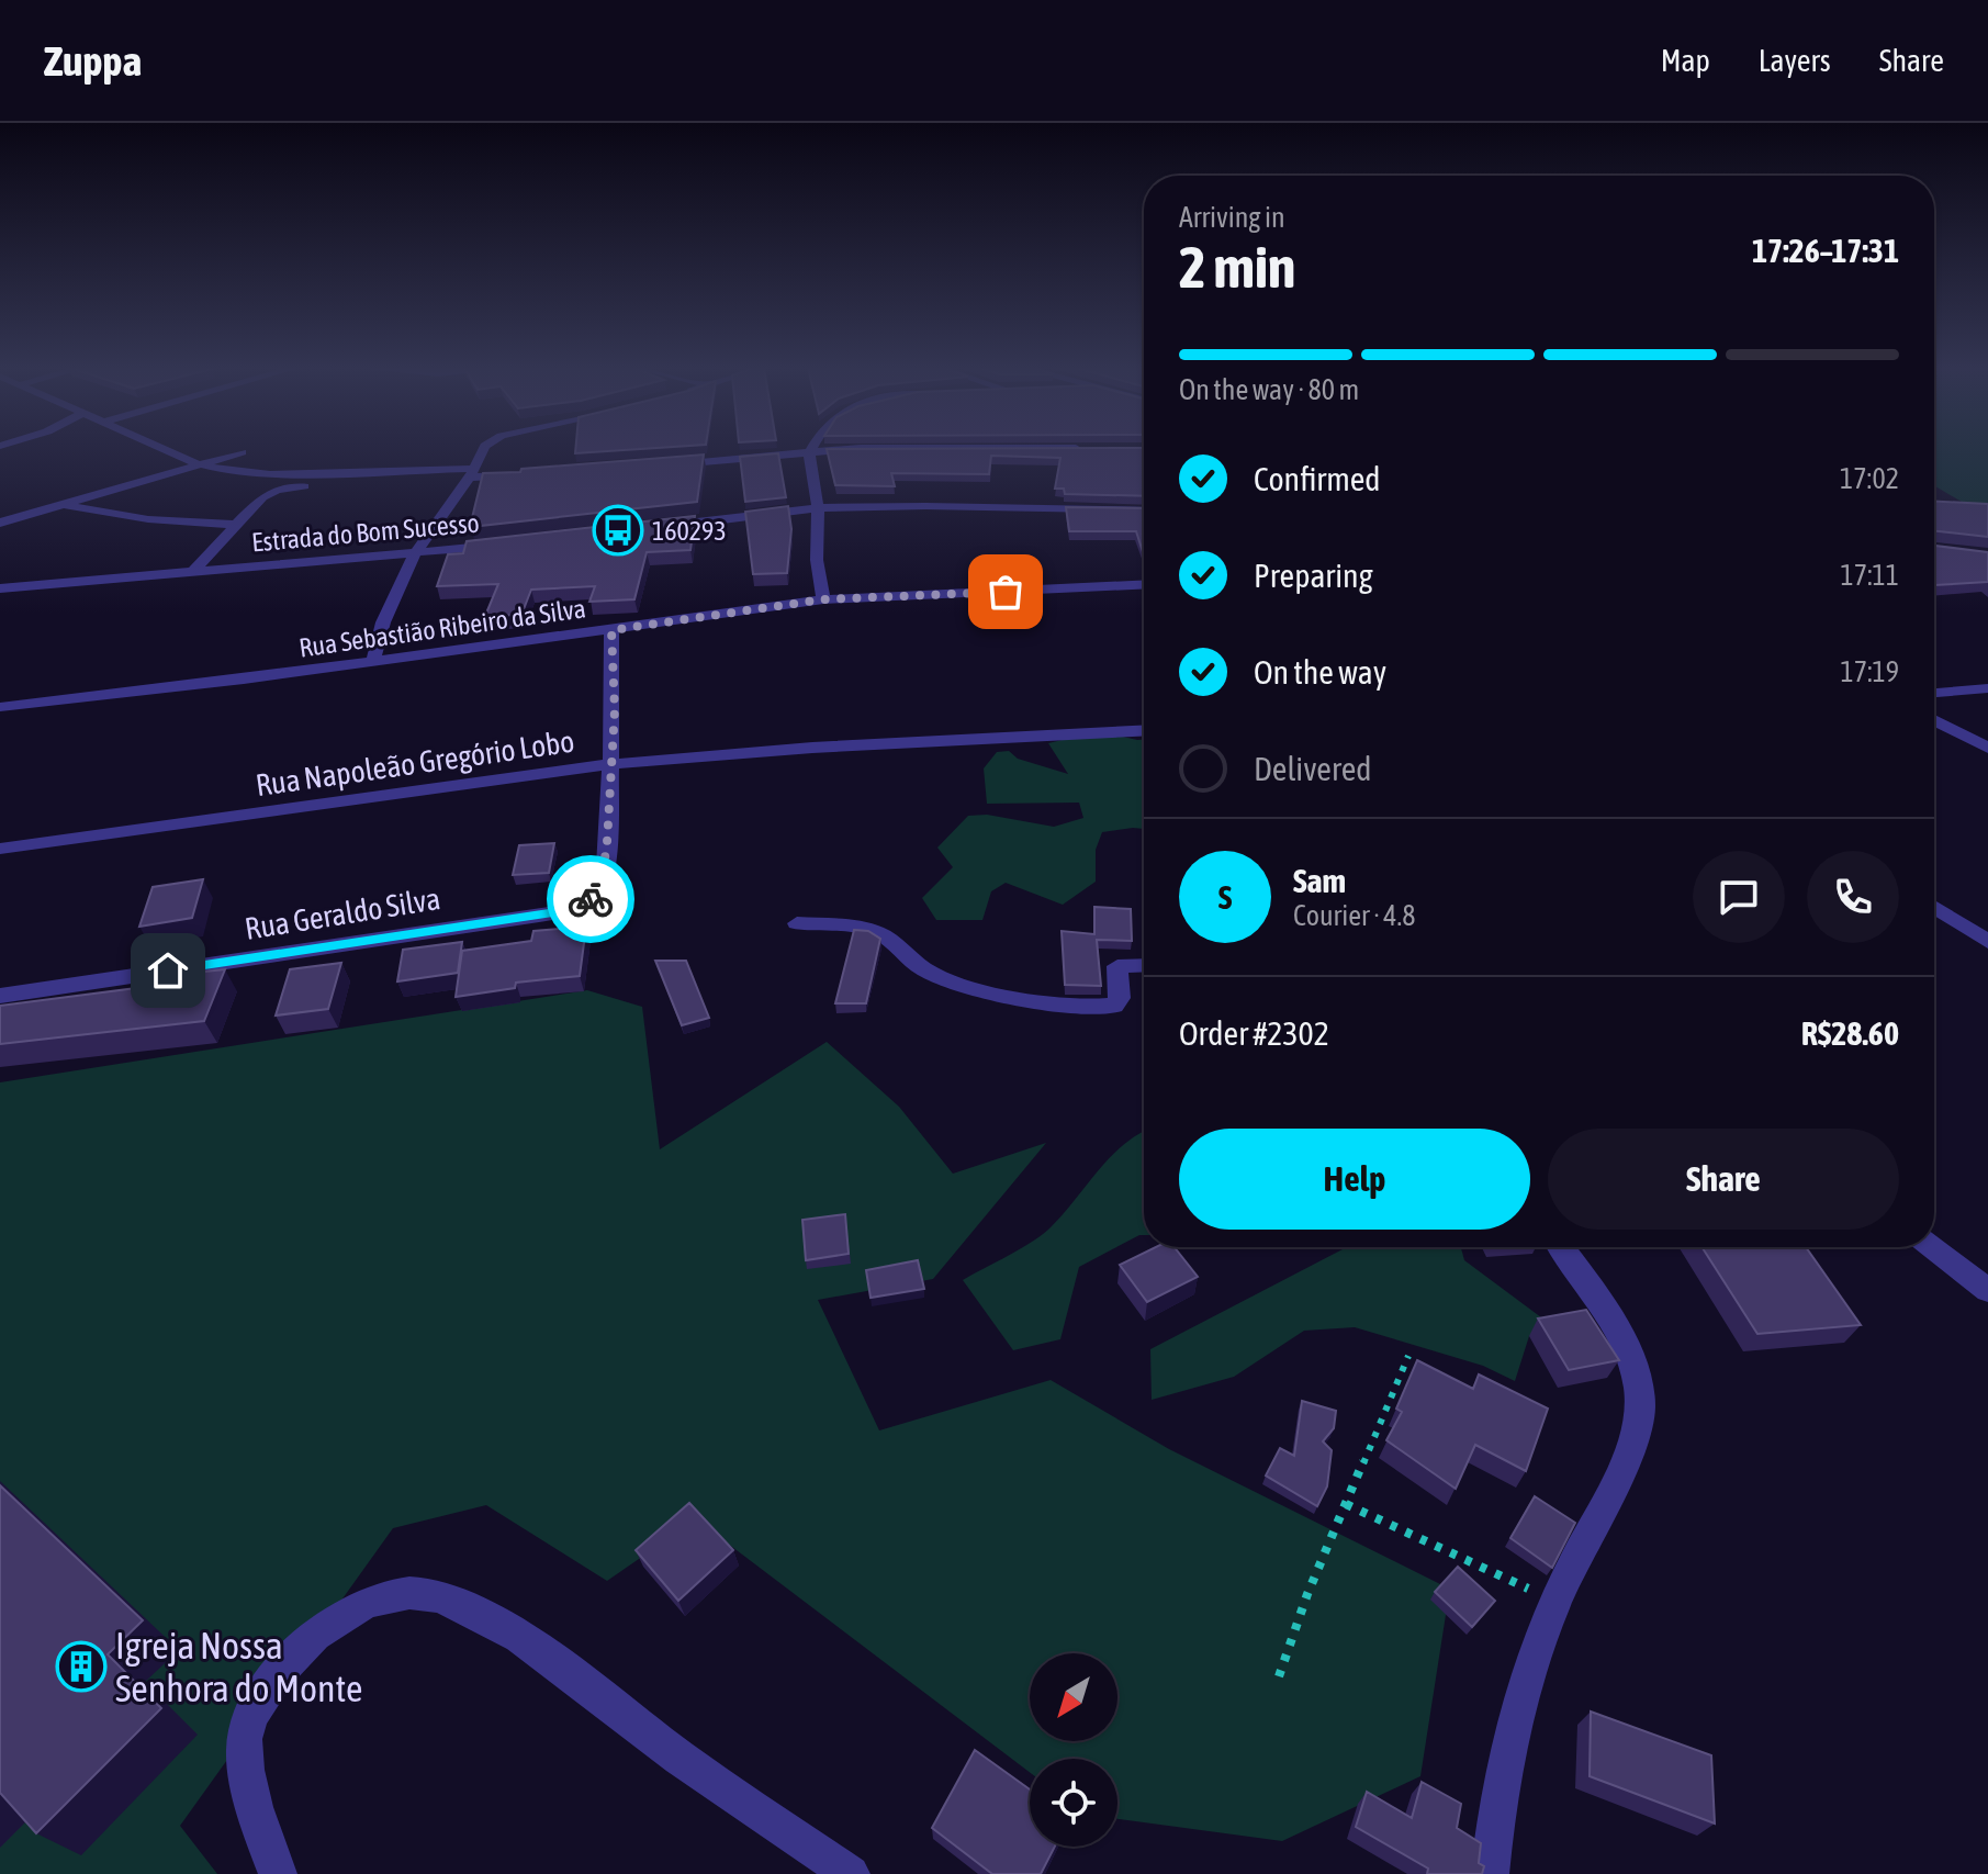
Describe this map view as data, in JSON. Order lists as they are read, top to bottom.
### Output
{
  "streets": {
    "street": [
      "Estrada do Bom Sucesso",
      "Rua Sebastião Ribeiro da Silva",
      "Rua Napoleão Gregório Lobo",
      "Rua Geraldo Silva"
    ]
  },
  "crossings": [
    ["Rua Napoleão Gregório Lobo", "Rua Geraldo Silva"]
  ],
  "places": {
    "bus stop": ["160293"],
    "building": ["Igreja Nossa Senhora do Monte"]
  },
  "north": "bottom left",
  "page": {
    "header": "Zuppa",
    "nav": ["Map", "Layers", "Share"],
    "heading": ["2 min", "Arriving in", "17:26–17:31"],
    "panel": [
      "Sam",
      "Courier · 4.8",
      "Order #2302",
      "R$28.60"
    ],
    "bar": "On the way · 80 m",
    "list": [
      ["Confirmed", "17:02"],
      ["Preparing", "17:11"],
      ["On the way", "17:19"],
      "Delivered"
    ],
    "round": "S",
    "buttons": ["Help", "Share"]
  }
}
